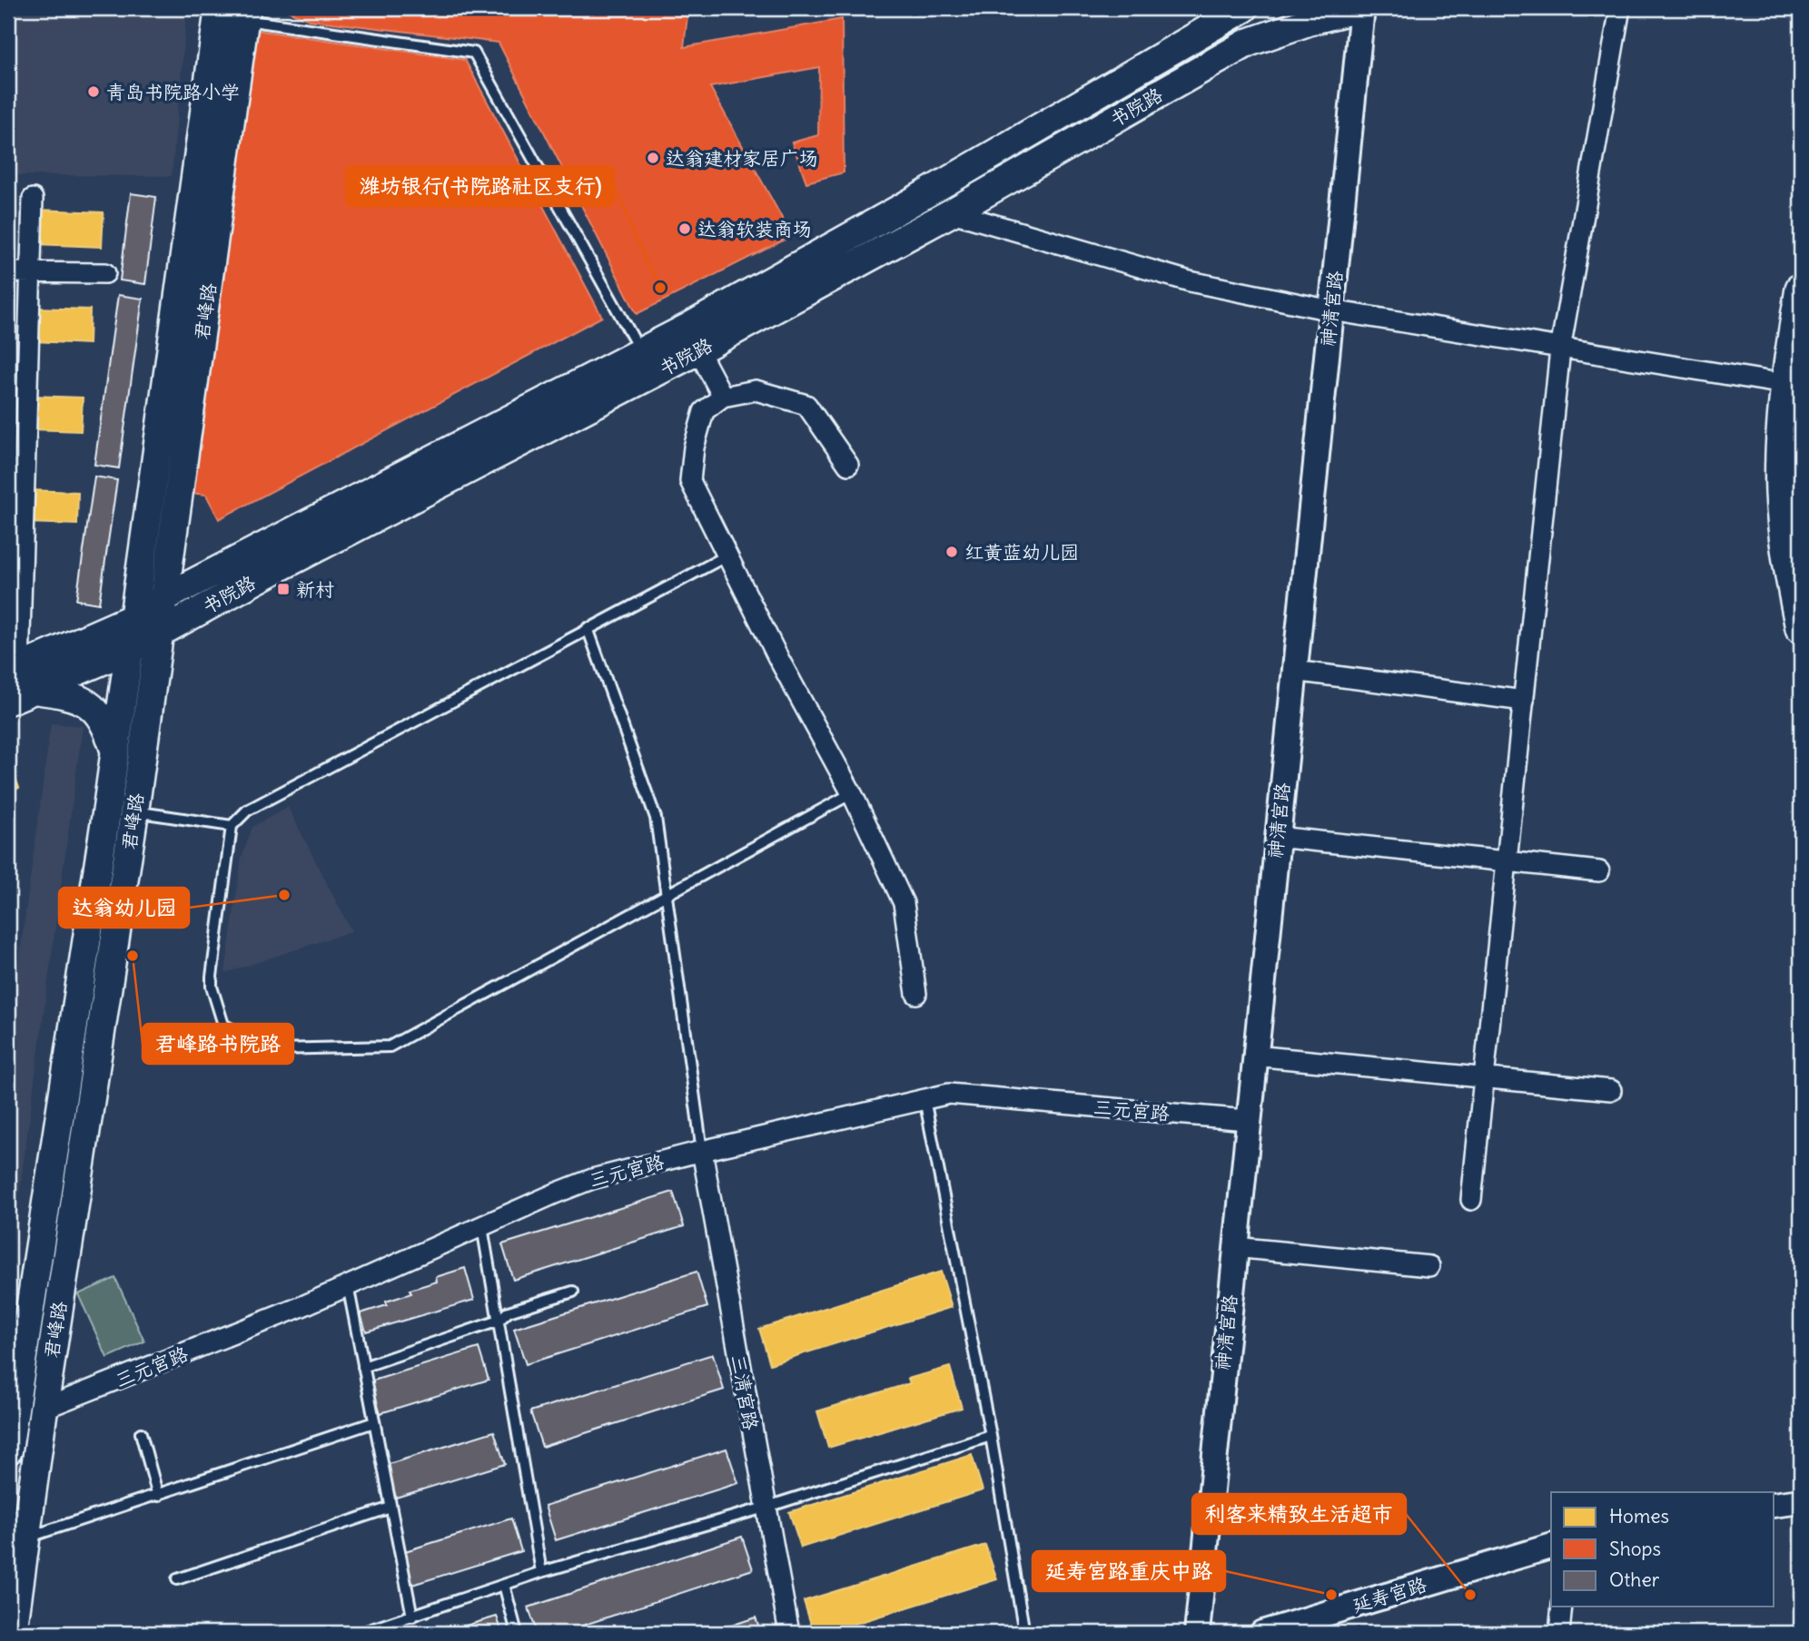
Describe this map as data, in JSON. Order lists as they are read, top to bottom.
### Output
{
  "streets": {
    "main road": ["书院路", "君峰路"],
    "street": [
      "神清宫路",
      "三元宫路",
      "三清宫路",
      "延寿宫路"
    ]
  },
  "crossings": [
    ["书院路", "神清宫路"],
    ["书院路", "君峰路"],
    ["神清宫路", "三元宫路"],
    ["君峰路", "三元宫路"],
    ["三元宫路", "三清宫路"]
  ],
  "places": {
    "other": [
      "青岛书院路小学",
      "达翁建材家居广场",
      "达翁软装商场",
      "潍坊银行(书院路社区支行)",
      "红黄蓝幼儿园",
      "达翁幼儿园",
      "君峰路书院路",
      "延寿宫路重庆中路",
      "利客来精致生活超市"
    ],
    "transit": ["新村"]
  },
  "legend": ["Homes", "Shops", "Other"]
}
